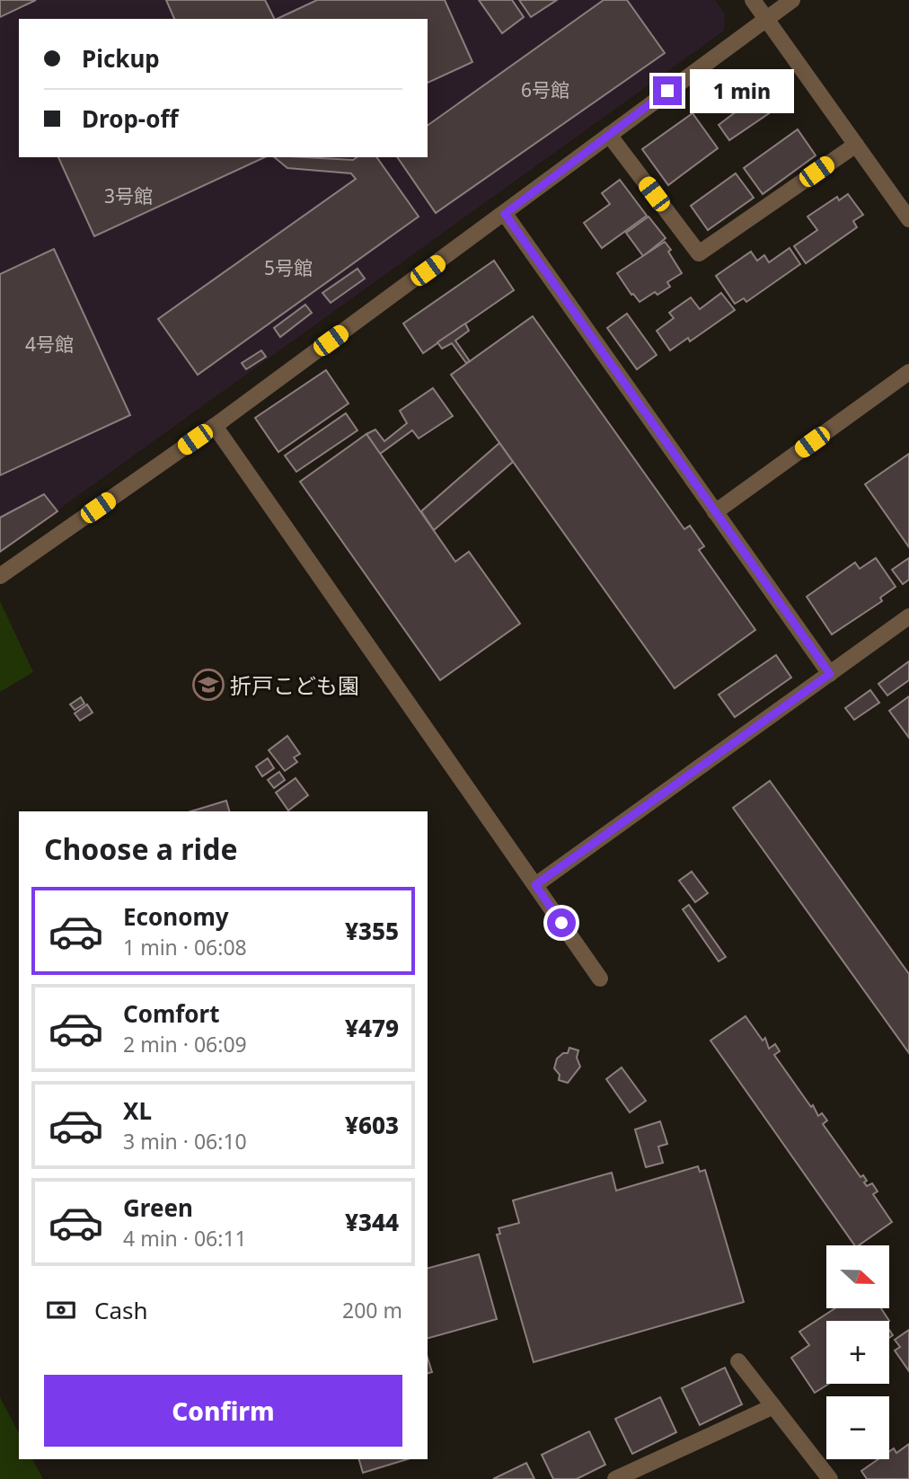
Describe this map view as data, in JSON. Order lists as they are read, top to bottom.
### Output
{
  "places": {
    "school or university": ["折戸こども園"]
  },
  "house_numbers": [
    "6号館",
    "3号館",
    "5号館",
    "4号館"
  ],
  "north": "right",
  "page": {
    "banner": ["Pickup", "Drop-off"],
    "bubble": "1 min",
    "heading": "Choose a ride",
    "list": [
      {
        "name": "Economy",
        "note": "1 min · 06:08",
        "value": "¥355"
      },
      {
        "name": "Comfort",
        "note": "2 min · 06:09",
        "value": "¥479"
      },
      {
        "name": "XL",
        "note": "3 min · 06:10",
        "value": "¥603"
      },
      {
        "name": "Green",
        "note": "4 min · 06:11",
        "value": "¥344"
      }
    ],
    "map_buttons": ["+", "−"],
    "pay": ["Cash", "200 m"],
    "buttons": "Confirm"
  }
}
